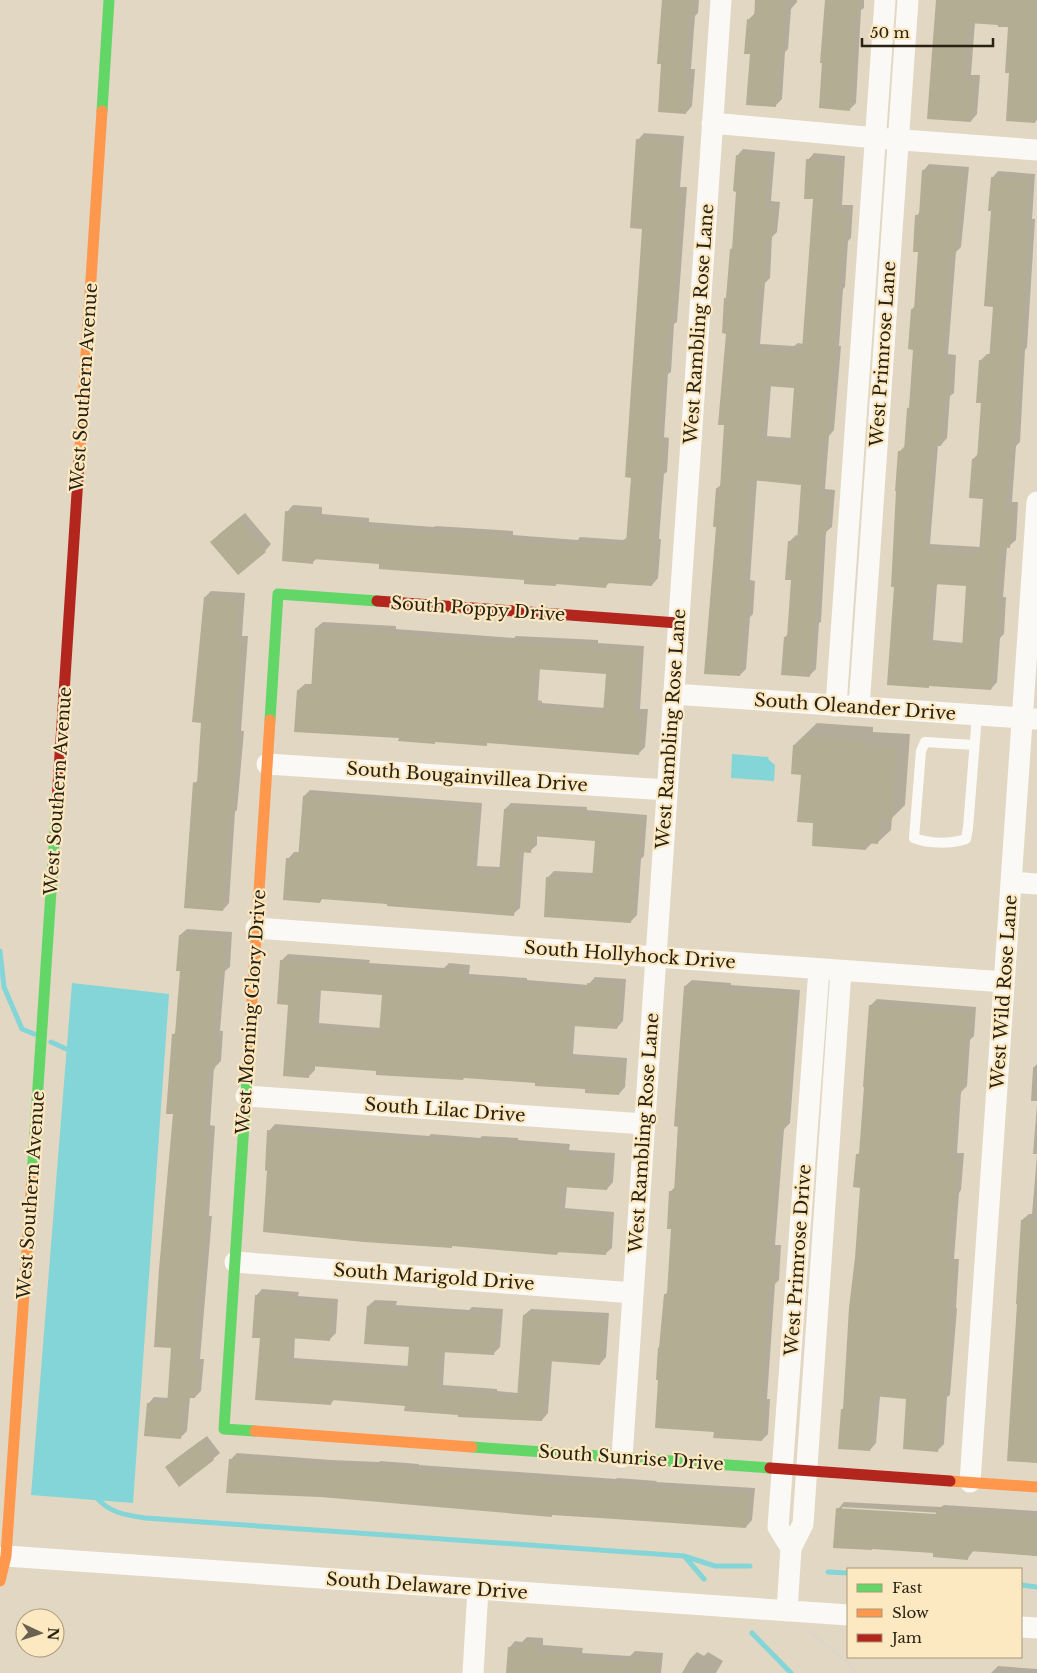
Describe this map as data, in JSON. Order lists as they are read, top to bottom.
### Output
{
  "streets": {
    "street": [
      "West Rambling Rose Lane",
      "West Primrose Lane",
      "West Southern Avenue",
      "South Poppy Drive",
      "South Oleander Drive",
      "South Bougainvillea Drive",
      "South Hollyhock Drive",
      "West Wild Rose Lane",
      "West Morning Glory Drive",
      "South Lilac Drive",
      "West Primrose Drive",
      "South Marigold Drive",
      "South Sunrise Drive",
      "South Delaware Drive"
    ]
  },
  "crossings": [
    ["West Rambling Rose Lane", "South Poppy Drive"],
    ["West Rambling Rose Lane", "South Oleander Drive"],
    ["West Rambling Rose Lane", "South Bougainvillea Drive"],
    ["West Rambling Rose Lane", "South Hollyhock Drive"],
    ["West Rambling Rose Lane", "South Lilac Drive"],
    ["West Rambling Rose Lane", "South Marigold Drive"],
    ["West Rambling Rose Lane", "South Sunrise Drive"],
    ["West Primrose Lane", "South Oleander Drive"],
    ["West Southern Avenue", "South Delaware Drive"],
    ["South Poppy Drive", "West Morning Glory Drive"],
    ["South Oleander Drive", "West Wild Rose Lane"],
    ["South Bougainvillea Drive", "West Morning Glory Drive"],
    ["South Hollyhock Drive", "West Wild Rose Lane"],
    ["South Hollyhock Drive", "West Morning Glory Drive"],
    ["South Hollyhock Drive", "West Primrose Drive"],
    ["West Wild Rose Lane", "South Sunrise Drive"],
    ["West Morning Glory Drive", "South Lilac Drive"],
    ["West Morning Glory Drive", "South Marigold Drive"],
    ["West Morning Glory Drive", "South Sunrise Drive"],
    ["West Primrose Drive", "South Sunrise Drive"],
    ["West Primrose Drive", "South Delaware Drive"]
  ],
  "legend": ["Fast", "Slow", "Jam"],
  "scale_bar": "50 m",
  "north": "right"
}
